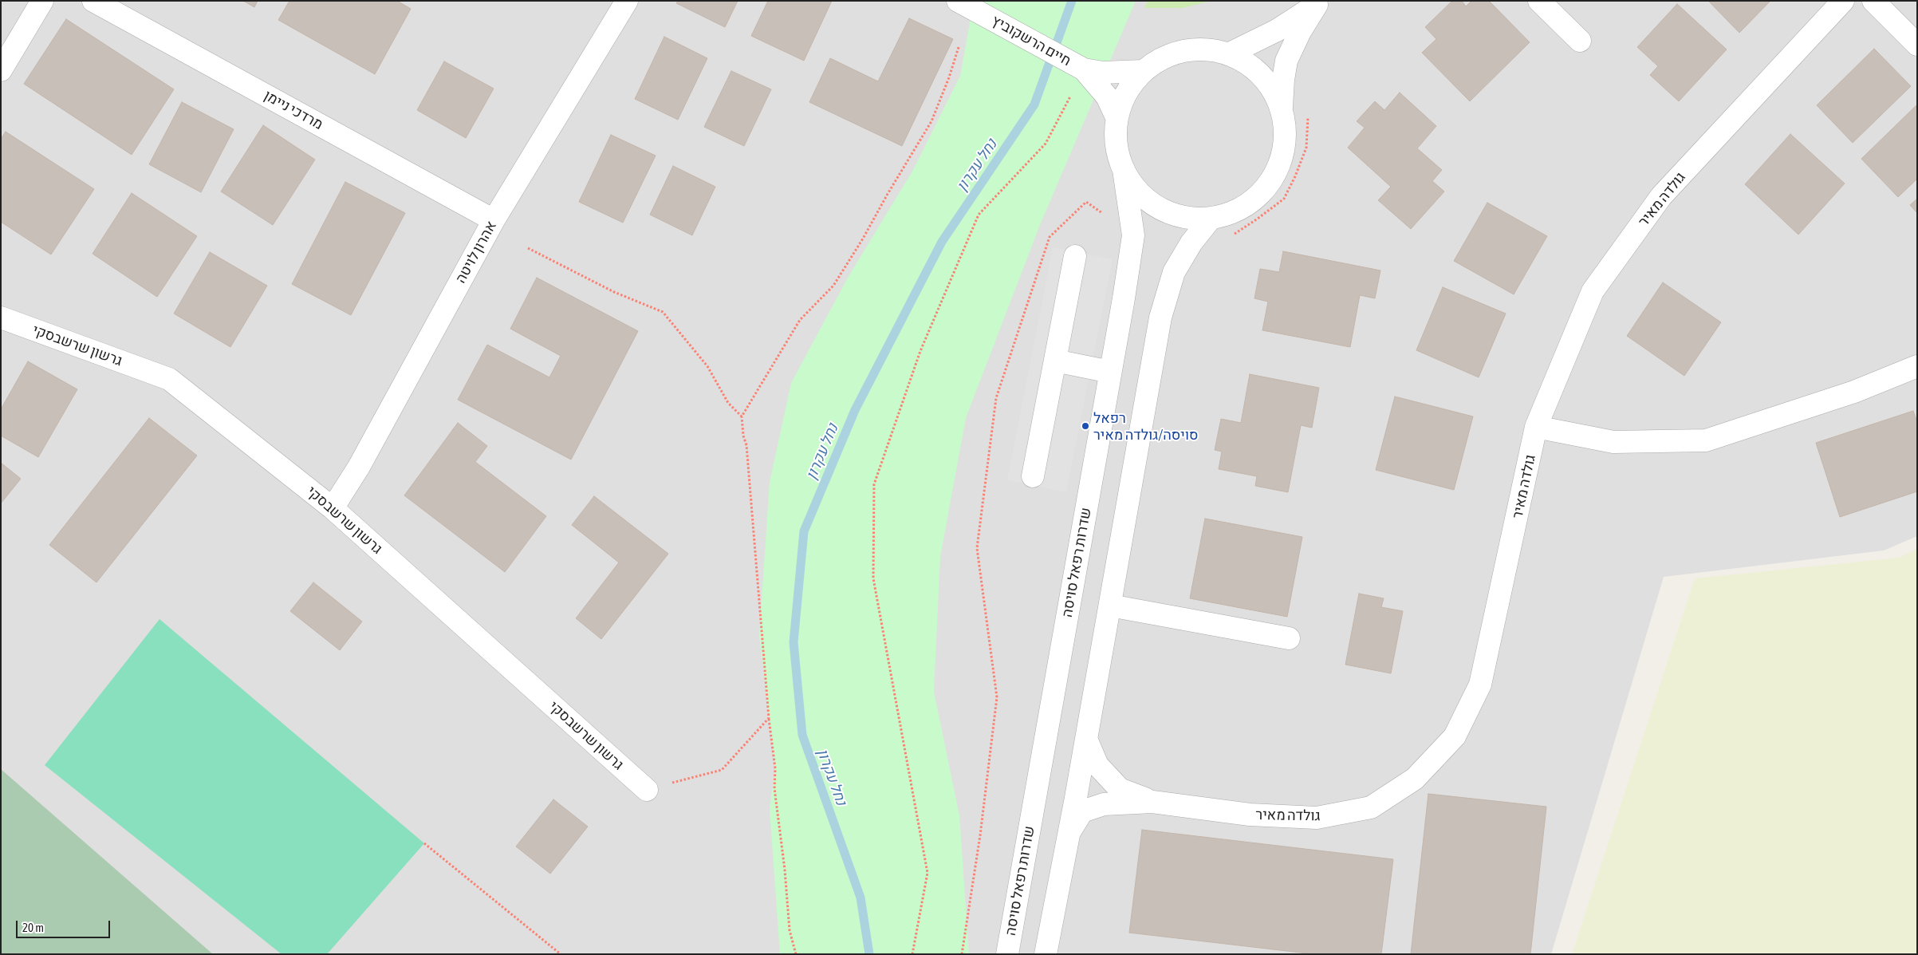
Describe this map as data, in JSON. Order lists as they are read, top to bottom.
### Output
{
  "streets": {
    "street": [
      "חיים הרשקוביץ",
      "מרדכי ניימן",
      "גולדה מאיר",
      "אהרון לויטה",
      "גרשון שרשבסקי",
      "שדרות רפאל סויסה"
    ]
  },
  "crossings": [
    ["מרדכי ניימן", "אהרון לויטה"],
    ["אהרון לויטה", "גרשון שרשבסקי"]
  ],
  "water": ["נחל עקרון"],
  "places": ["רפאל סויסה/גולדה מאיר"],
  "scale_bar": "20 m"
}
